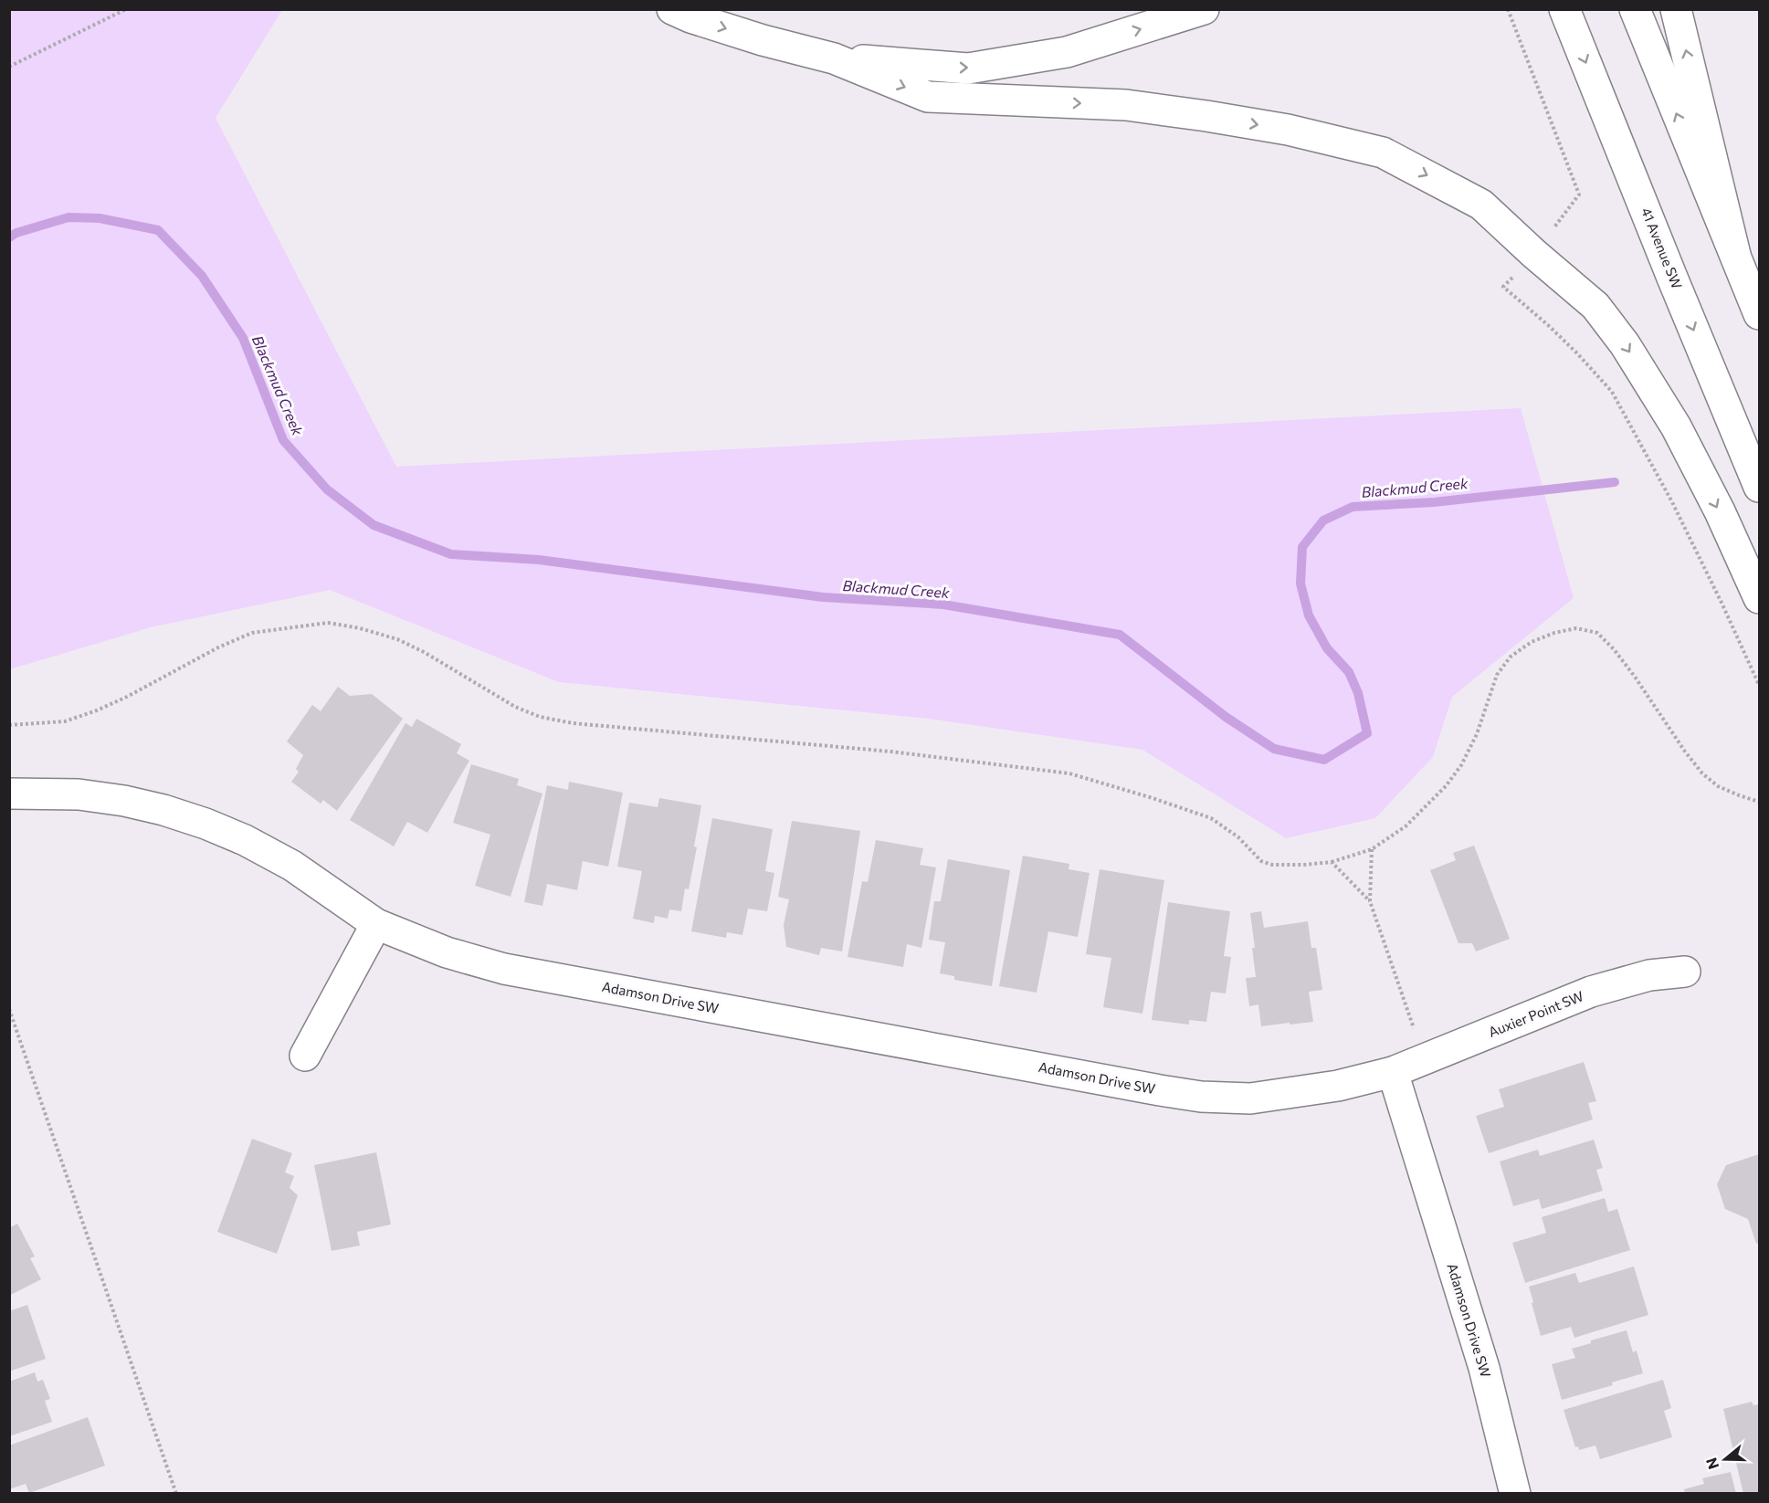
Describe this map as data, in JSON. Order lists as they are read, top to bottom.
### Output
{
  "streets": {
    "main road": ["41 Avenue SW", "Adamson Drive SW", "Auxier Point SW"]
  },
  "crossings": [
    ["Adamson Drive SW", "Auxier Point SW"]
  ],
  "water": ["Blackmud Creek"],
  "north": "left"
}
